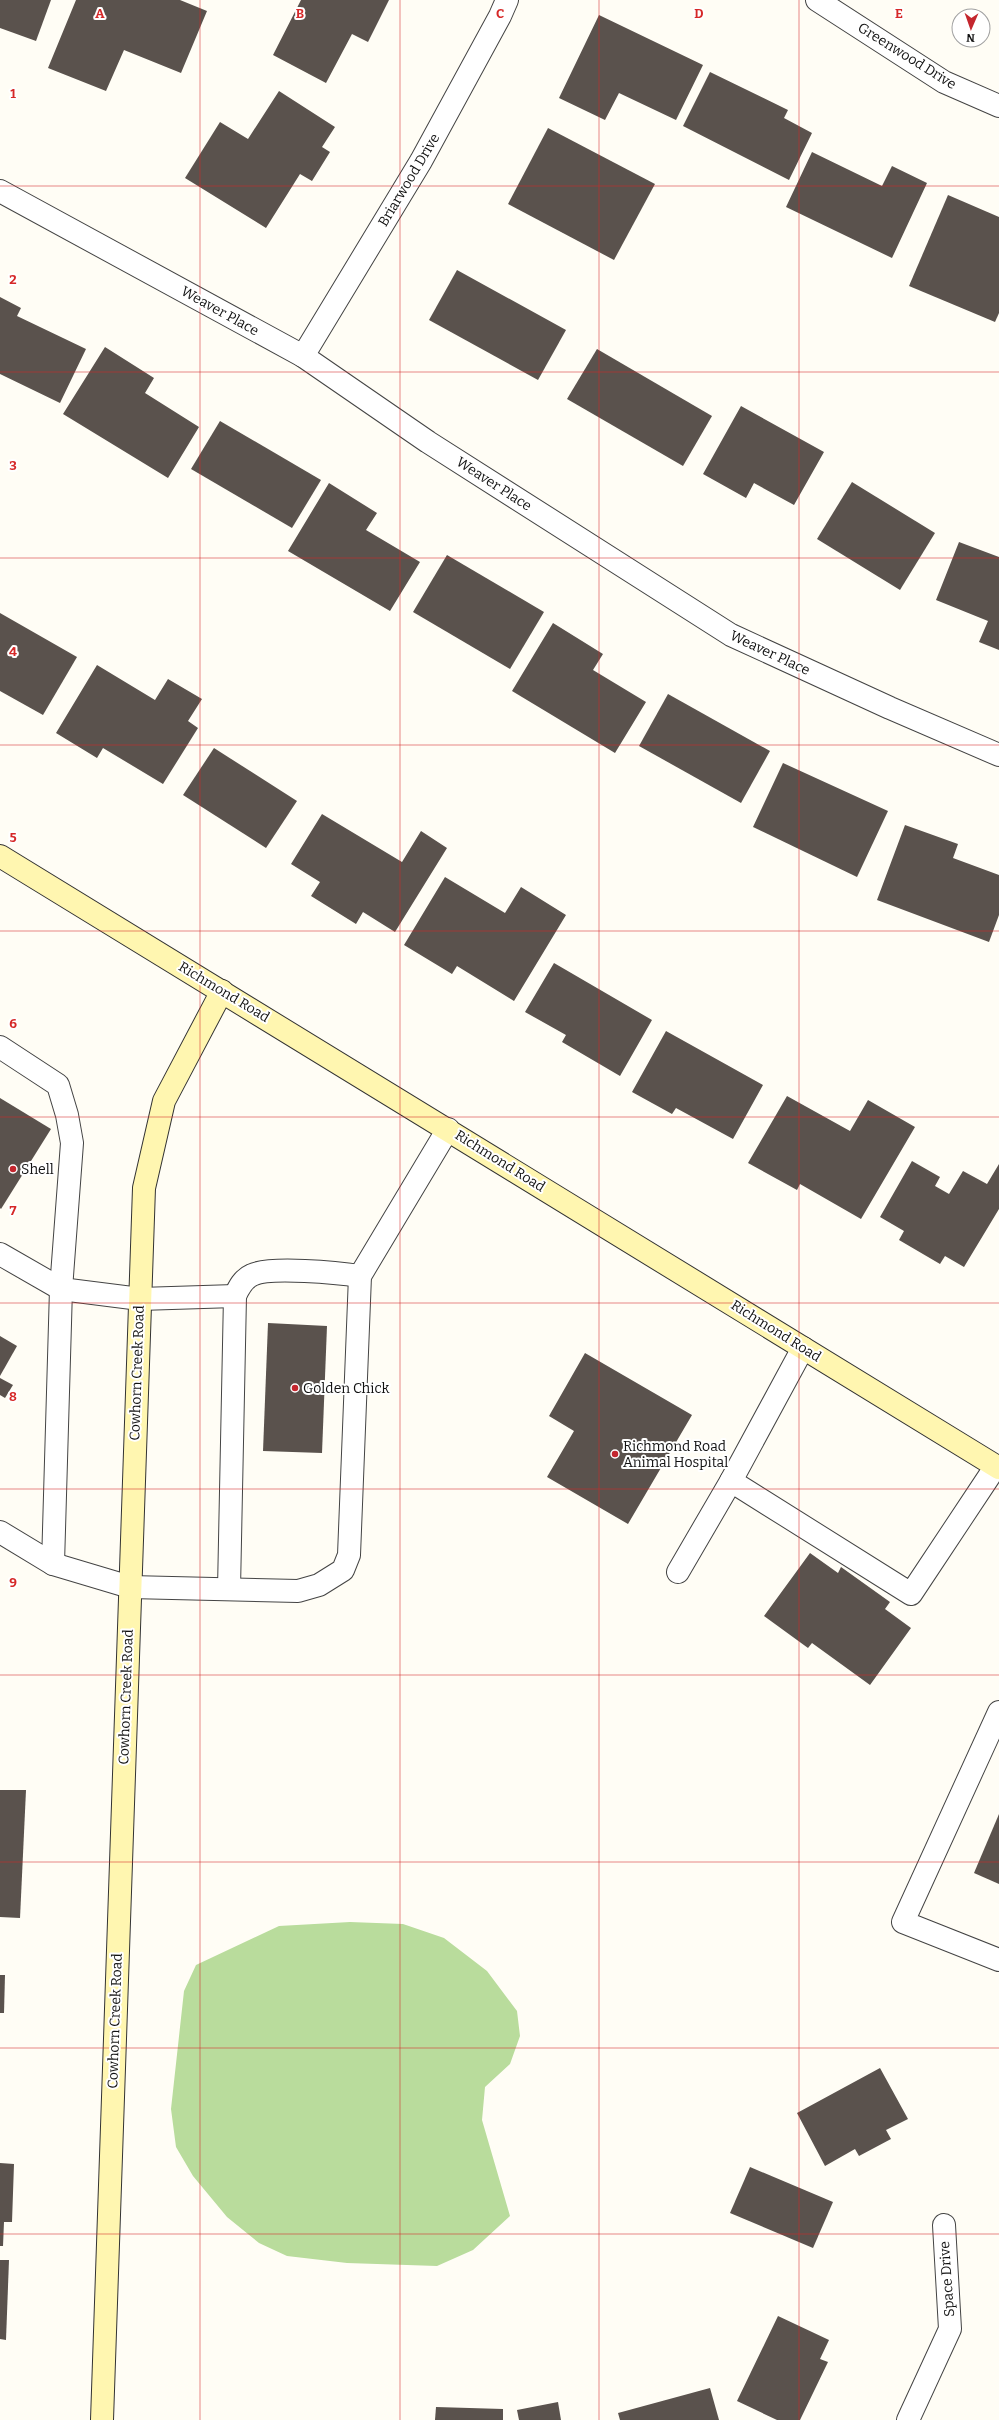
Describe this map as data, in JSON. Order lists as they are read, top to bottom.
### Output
{
  "streets": {
    "street": [
      "Greenwood Drive",
      "Briarwood Drive",
      "Weaver Place",
      "Richmond Road",
      "Cowhorn Creek Road",
      "Space Drive"
    ]
  },
  "crossings": [
    ["Briarwood Drive", "Weaver Place"],
    ["Richmond Road", "Cowhorn Creek Road"]
  ],
  "places": ["Shell", "Golden Chick", "Richmond Road Animal Hospital"],
  "north": "bottom",
  "grid": {
    "columns": [
      "A",
      "B",
      "C",
      "D",
      "E"
    ],
    "rows": [
      "1",
      "2",
      "3",
      "4",
      "5",
      "6",
      "7",
      "8",
      "9"
    ]
  }
}
